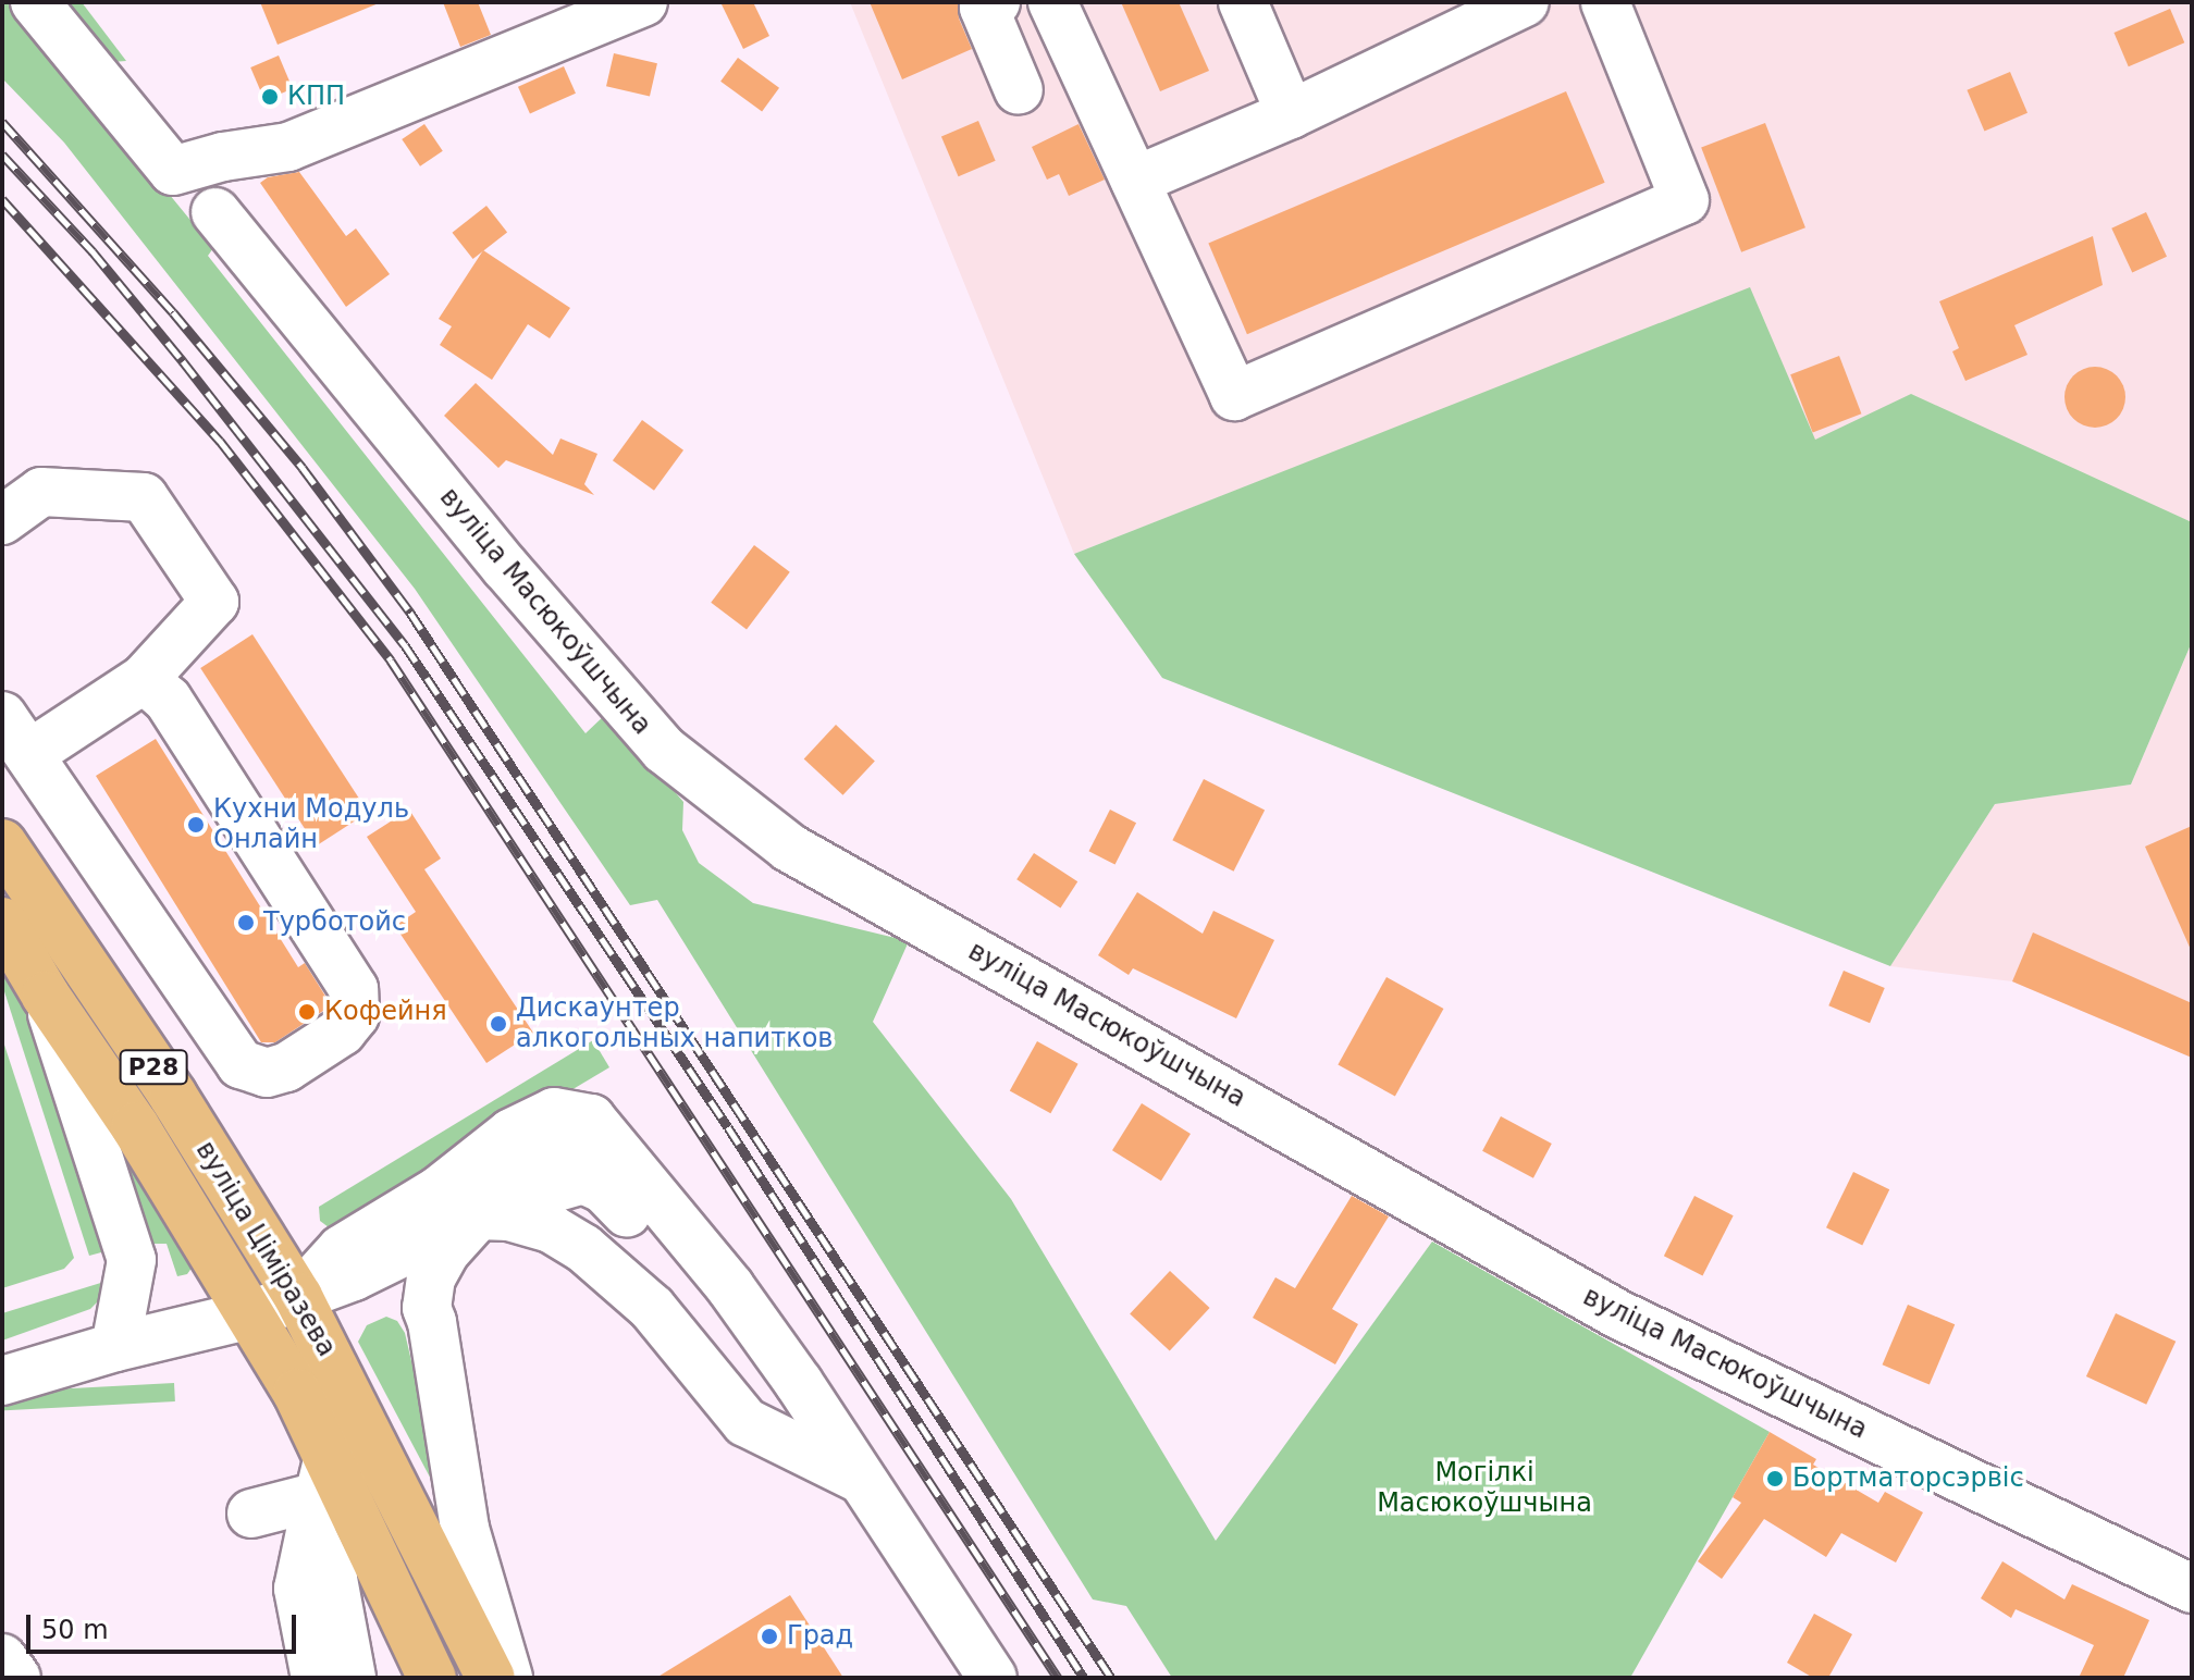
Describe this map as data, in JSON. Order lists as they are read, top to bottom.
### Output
{
  "streets": {
    "main road": ["Р28", "вуліца Ціміразева"],
    "street": ["вуліца Масюкоўшчына"]
  },
  "parks": ["Могілкі Масюкоўшчына"],
  "places": [
    "КПП",
    "Кухни Модуль Онлайн",
    "Турботойс",
    "Кофейня",
    "Дискаунтер алкогольных напитков",
    "Бортматорсэрвіс",
    "Град"
  ],
  "scale_bar": "50 m"
}
